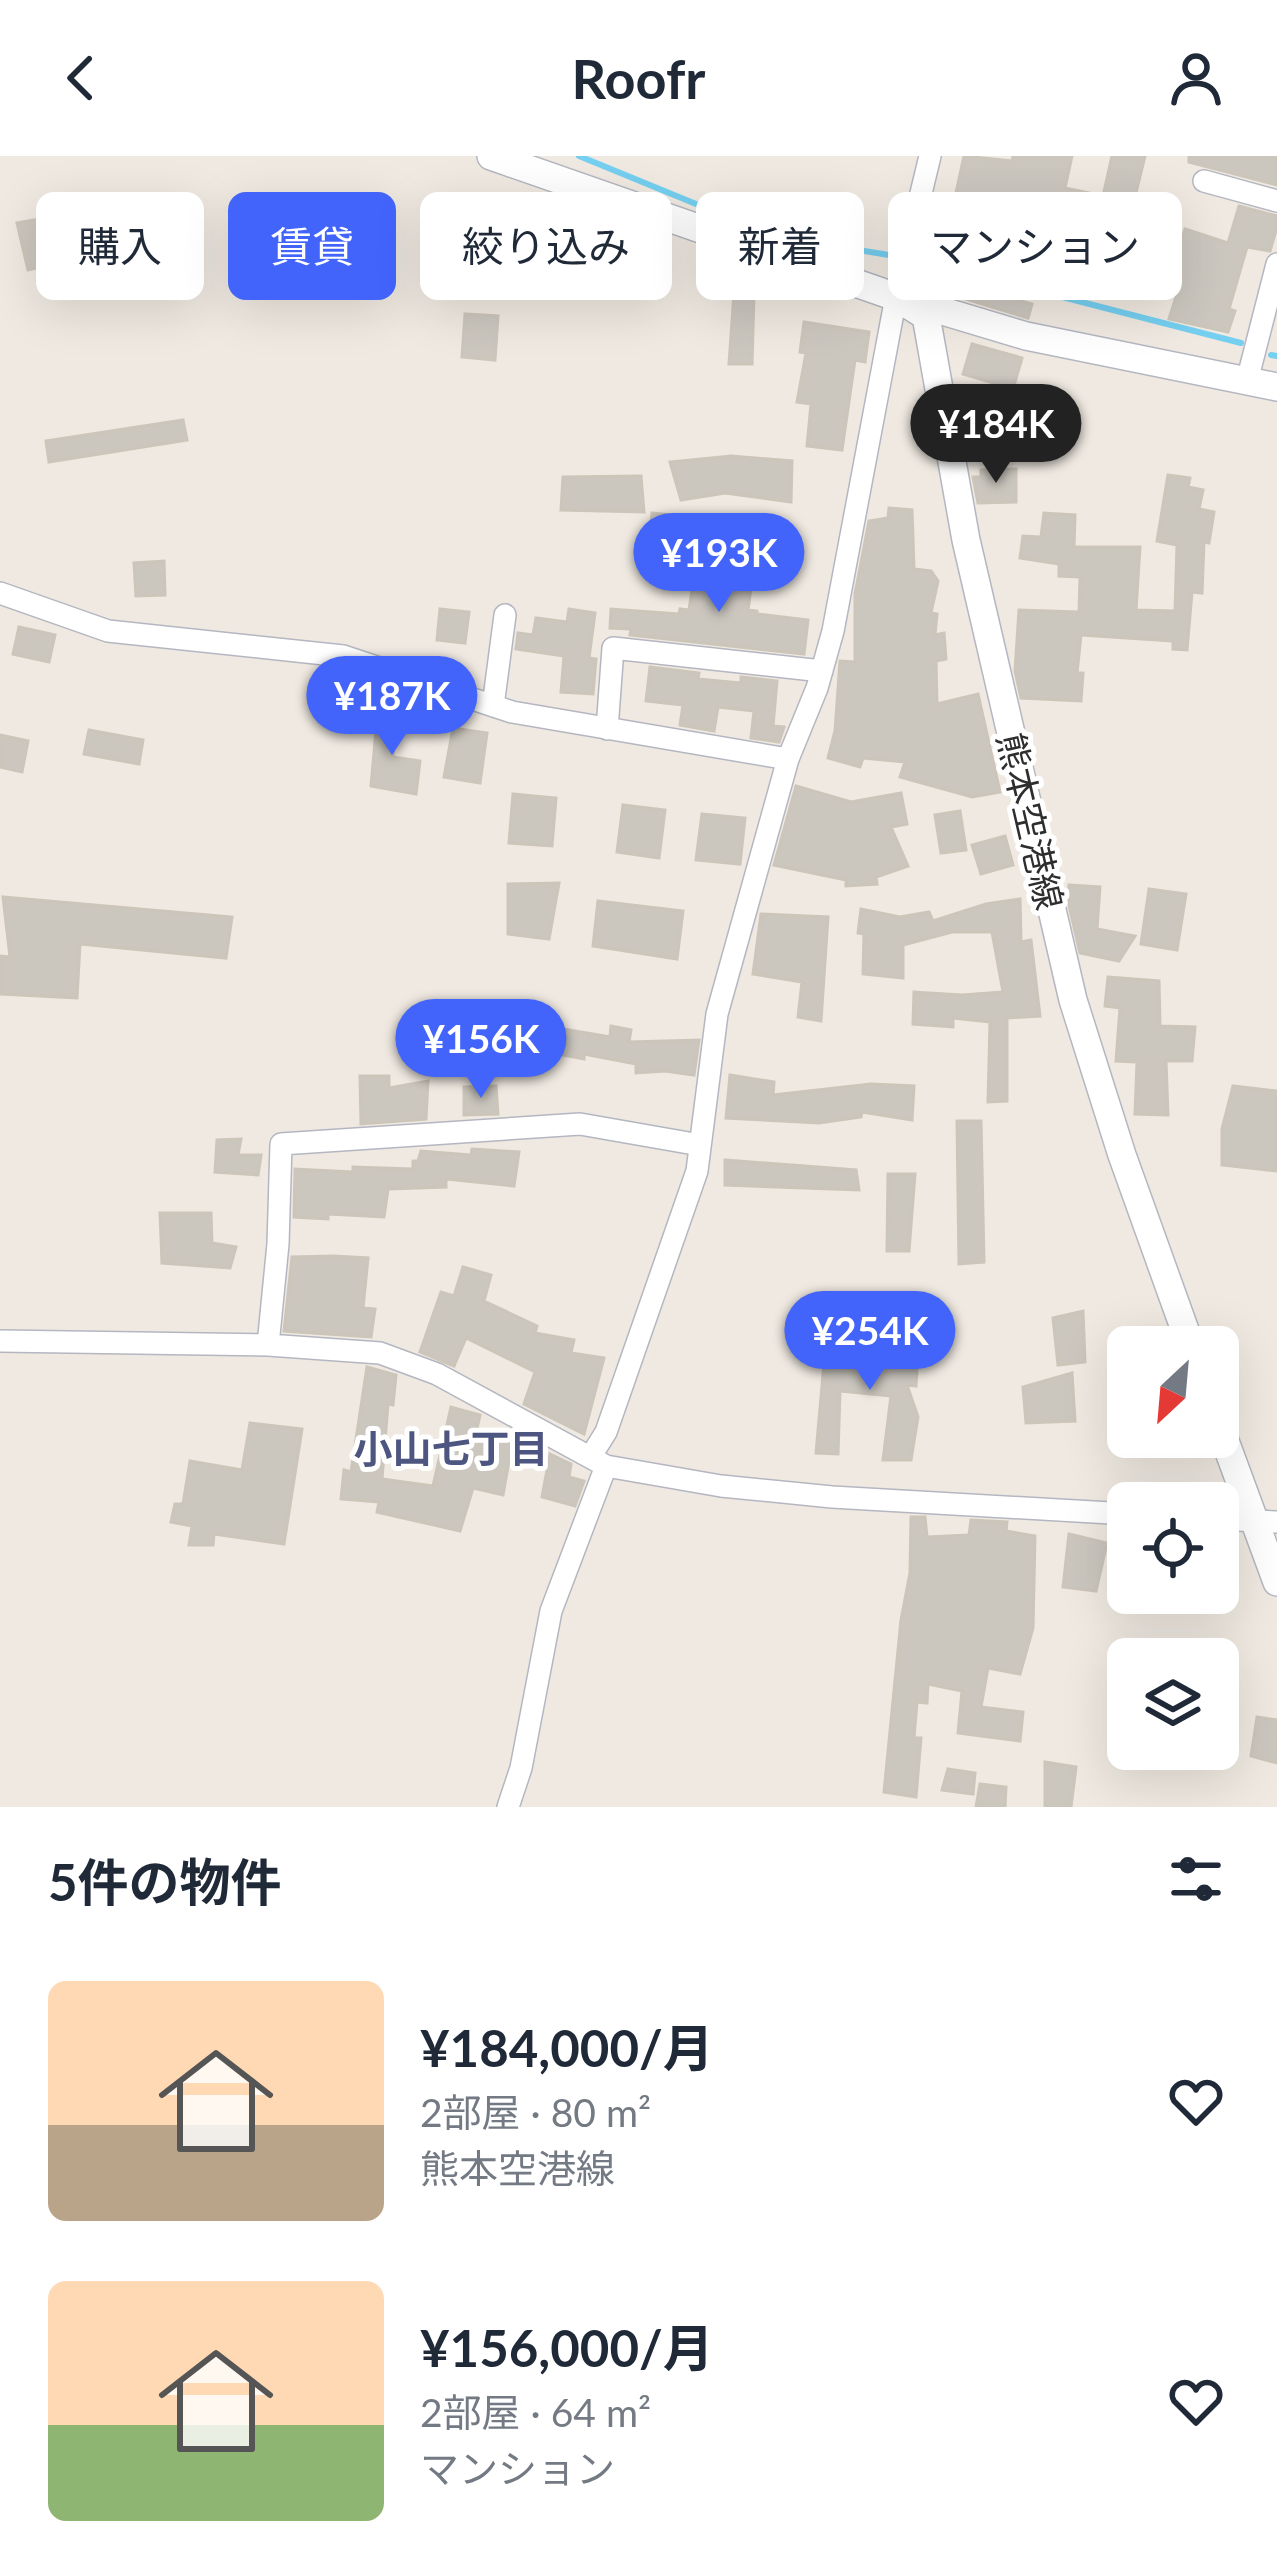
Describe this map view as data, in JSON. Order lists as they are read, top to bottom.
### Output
{
  "streets": {
    "main road": ["熊本空港線"]
  },
  "districts": ["小山七丁目"],
  "north": "bottom left",
  "page": {
    "header": "Roofr",
    "chip": [
      "購入",
      "賃貸",
      "絞り込み",
      "新着",
      "マンション"
    ],
    "price": [
      "¥184K",
      "¥193K",
      "¥187K",
      "¥156K",
      "¥254K"
    ],
    "heading": "5件の物件",
    "list": [
      {
        "name": "¥184,000/月",
        "note": "2部屋 · 80 m² · 熊本空港線"
      },
      {
        "name": "¥156,000/月",
        "note": "2部屋 · 64 m² · マンション"
      }
    ]
  }
}
